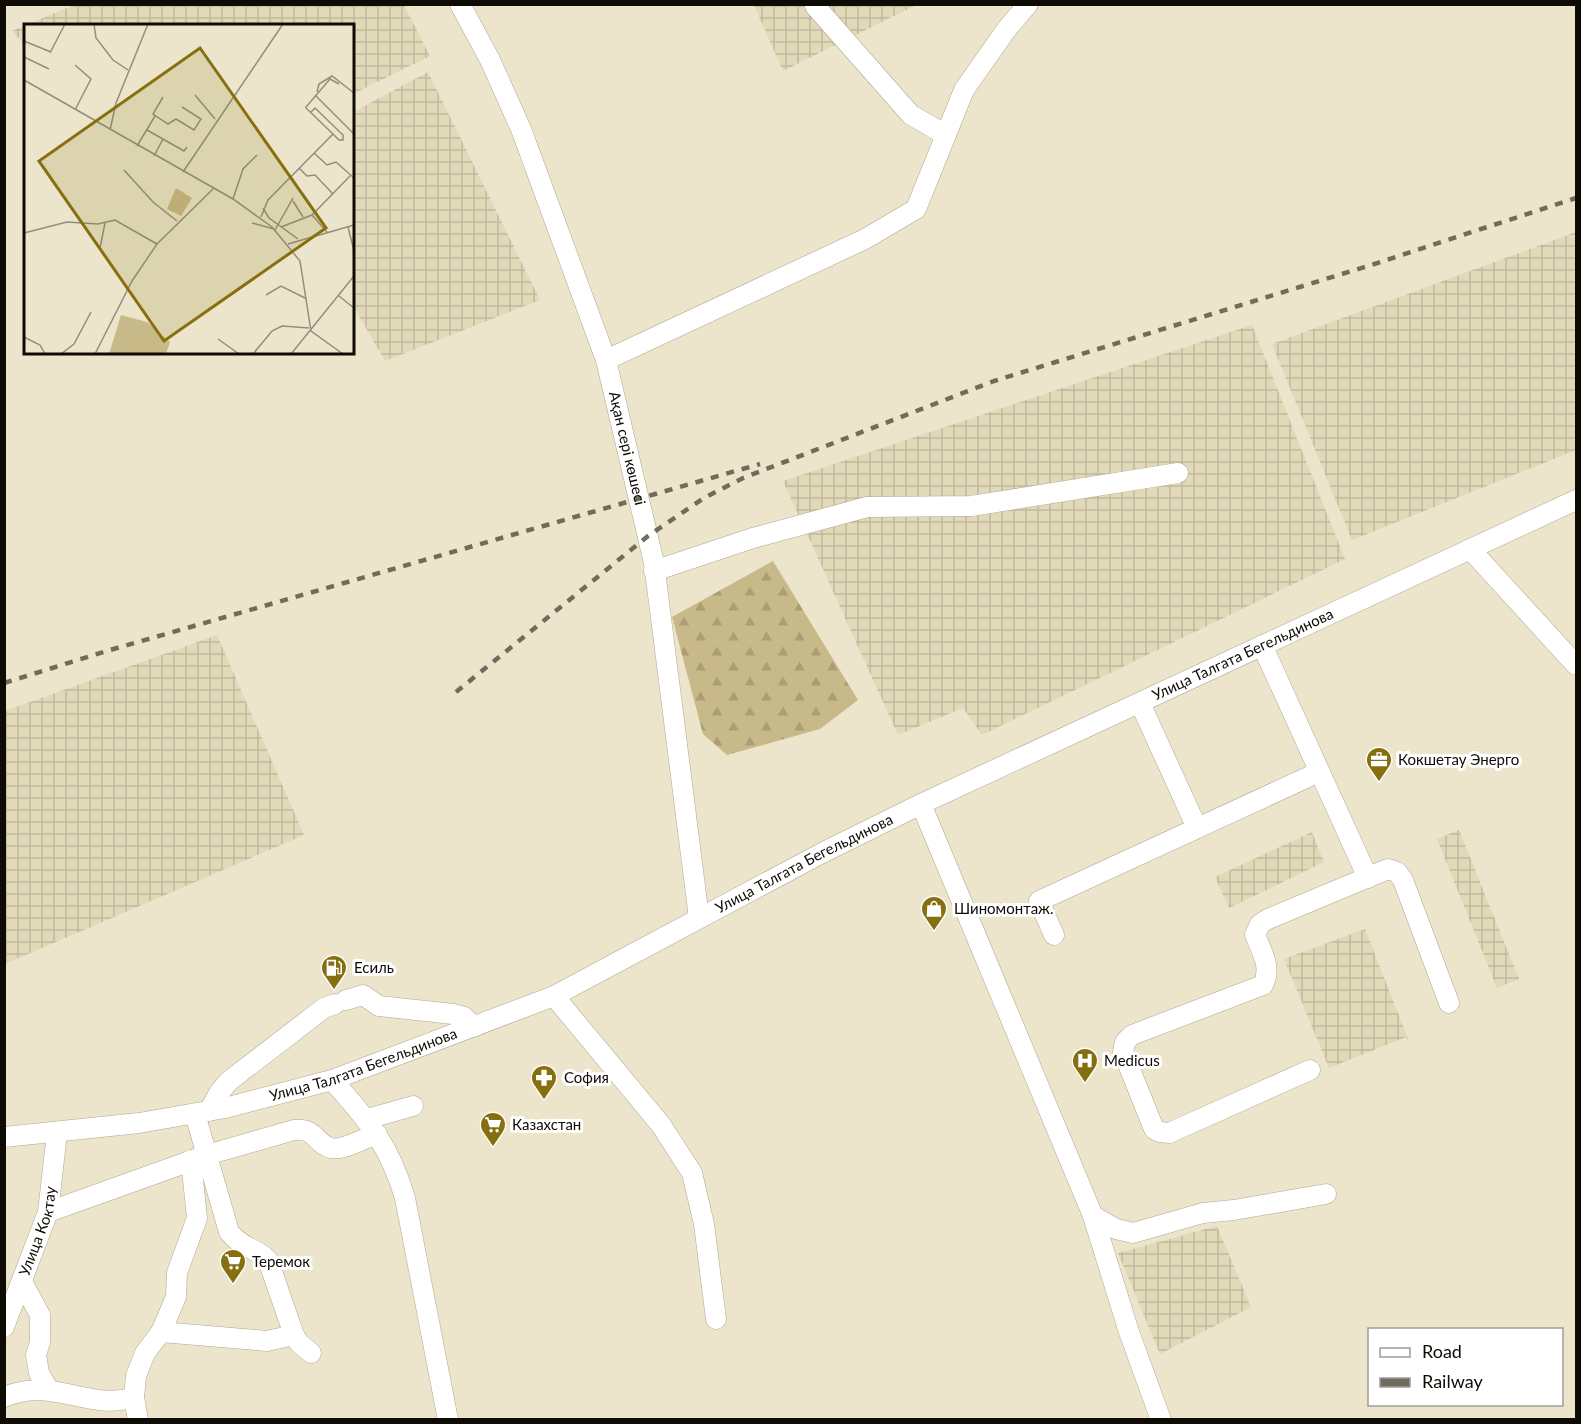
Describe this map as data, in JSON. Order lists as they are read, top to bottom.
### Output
{
  "streets": {
    "street": ["Ақан сері көшесі", "Улица Талгата Бегельдинова", "Улица Коктау"]
  },
  "crossings": [
    ["Ақан сері көшесі", "Улица Талгата Бегельдинова"],
    ["Улица Талгата Бегельдинова", "Улица Коктау"]
  ],
  "places": {
    "office": ["Кокшетау Энерго"],
    "shop": ["Шиномонтаж."],
    "fuel station": ["Есиль"],
    "hospital": ["Medicus"],
    "pharmacy": ["София"],
    "supermarket": ["Казахстан", "Теремок"]
  },
  "legend": ["Road", "Railway"]
}
